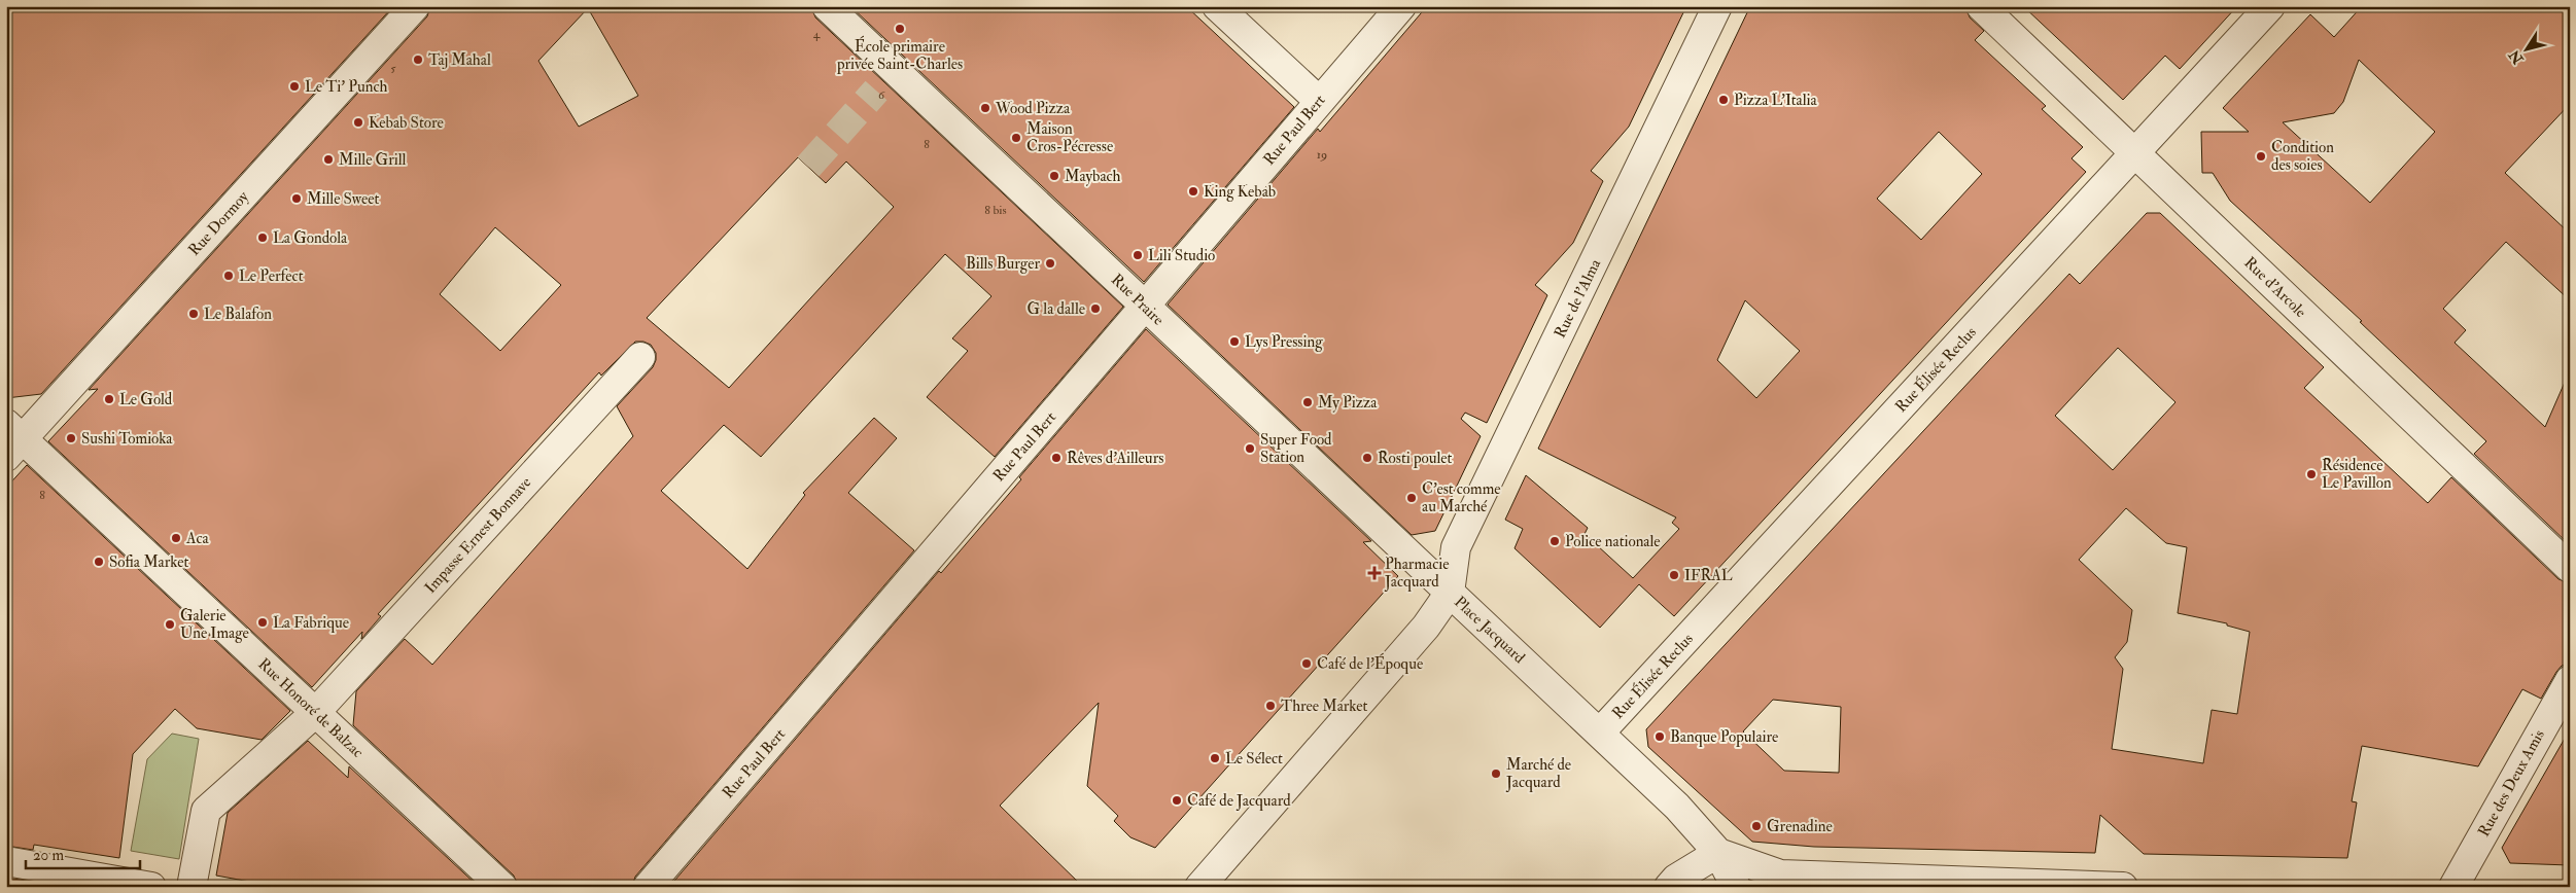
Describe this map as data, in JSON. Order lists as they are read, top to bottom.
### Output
{
  "streets": {
    "street": [
      "Rue Paul Bert",
      "Rue Dormoy",
      "Rue d'Arcole",
      "Rue de l'Alma",
      "Rue Praire",
      "Rue Élisée Reclus",
      "Impasse Ernest Bonnave",
      "Place Jacquard",
      "Rue Honoré de Balzac",
      "Rue des Deux Amis"
    ]
  },
  "crossings": [
    ["Rue Paul Bert", "Rue Praire"],
    ["Rue Dormoy", "Rue Honoré de Balzac"],
    ["Rue d'Arcole", "Rue Élisée Reclus"],
    ["Rue de l'Alma", "Rue Praire"],
    ["Rue de l'Alma", "Place Jacquard"],
    ["Rue Praire", "Place Jacquard"],
    ["Rue Élisée Reclus", "Place Jacquard"],
    ["Impasse Ernest Bonnave", "Rue Honoré de Balzac"]
  ],
  "places": {
    "other": [
      "École primaire privée Saint-Charles",
      "Taj Mahal",
      "Le Ti' Punch",
      "Pizza L'Italia",
      "Wood Pizza",
      "Kebab Store",
      "Maison Cros-Pécresse",
      "Condition des soies",
      "Mille Grill",
      "Maybach",
      "King Kebab",
      "Mille Sweet",
      "La Gondola",
      "Lili Studio",
      "Bills Burger",
      "Le Perfect",
      "G la dalle",
      "Le Balafon",
      "Lys Pressing",
      "Le Gold",
      "My Pizza",
      "Sushi Tomioka",
      "Super Food Station",
      "Rêves d'Ailleurs",
      "Rosti poulet",
      "Résidence Le Pavillon",
      "C'est comme au Marché",
      "Aca",
      "Police nationale",
      "Sofia Market",
      "IFRAL",
      "La Fabrique",
      "Galerie Une Image",
      "Café de l'Époque",
      "Three Market",
      "Banque Populaire",
      "Le Sélect",
      "Marché de Jacquard",
      "Café de Jacquard",
      "Grenadine"
    ],
    "health": ["Pharmacie Jacquard"]
  },
  "house_numbers": [
    "4",
    "5",
    "6",
    "8",
    "19",
    "8 bis",
    "8"
  ],
  "scale_bar": "20 m",
  "north": "bottom left"
}
